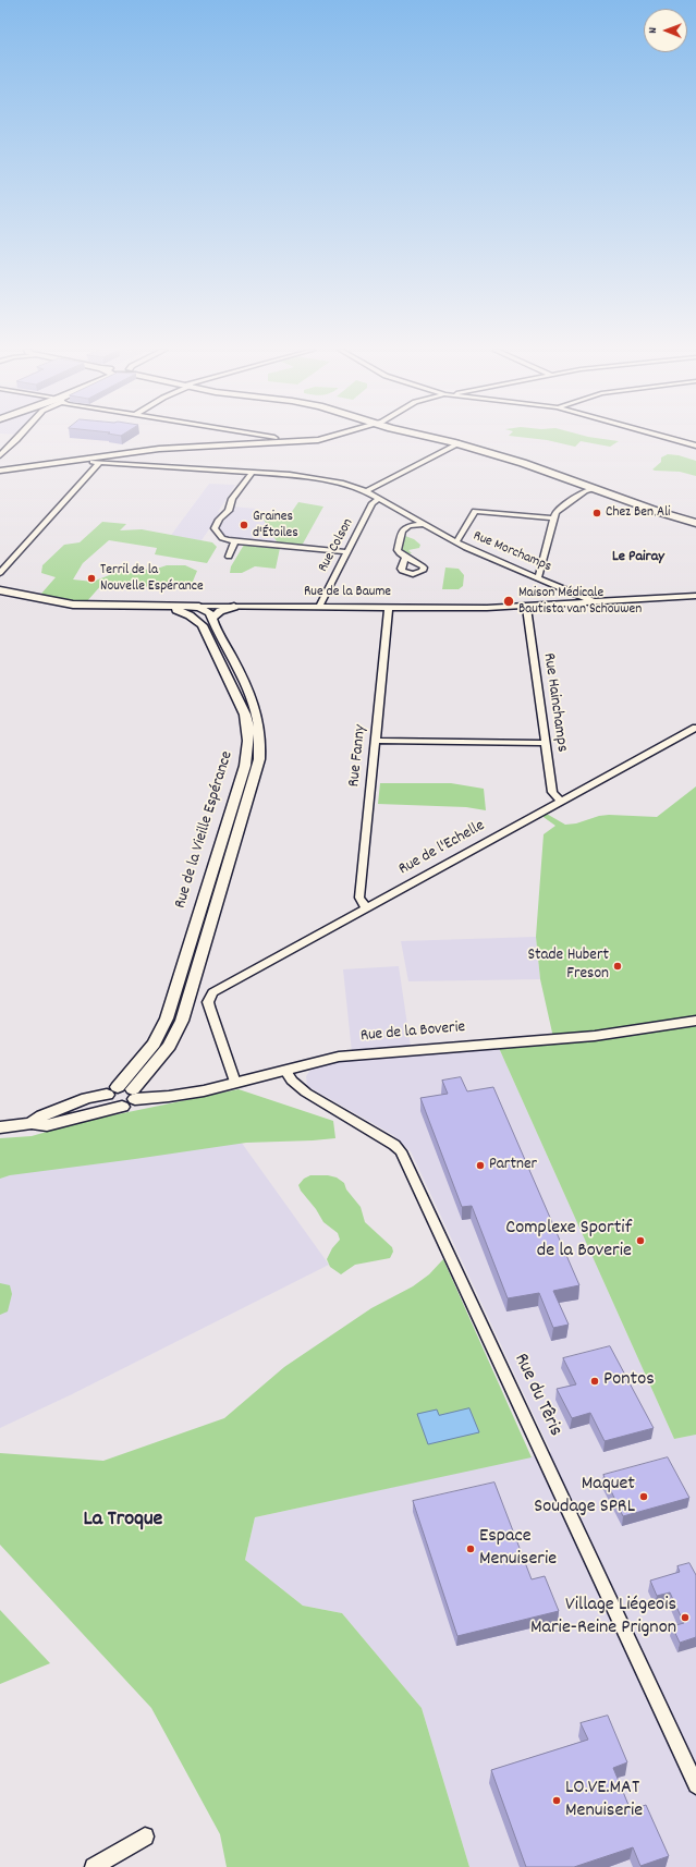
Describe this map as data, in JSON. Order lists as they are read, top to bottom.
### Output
{
  "streets": {
    "street": [
      "Rue Colson",
      "Rue Morchamps",
      "Rue de la Baume",
      "Rue Hainchamps",
      "Rue Fanny",
      "Rue de la Vieille Espérance",
      "Rue de l'Echelle",
      "Rue de la Boverie",
      "Rue du Têris"
    ]
  },
  "crossings": [
    ["Rue Colson", "Rue Morchamps"],
    ["Rue Colson", "Rue de la Baume"],
    ["Rue Morchamps", "Rue de la Baume"],
    ["Rue de la Baume", "Rue Hainchamps"],
    ["Rue de la Baume", "Rue Fanny"],
    ["Rue de la Baume", "Rue de la Vieille Espérance"],
    ["Rue Hainchamps", "Rue de l'Echelle"],
    ["Rue Fanny", "Rue de l'Echelle"],
    ["Rue de la Vieille Espérance", "Rue de la Boverie"],
    ["Rue de l'Echelle", "Rue de la Boverie"],
    ["Rue de la Boverie", "Rue du Têris"]
  ],
  "districts": ["Le Pairay", "La Troque"],
  "places": [
    "Chez Ben Ali",
    "Graines d'Étoiles",
    "Terril de la Nouvelle Espérance",
    "Maison Médicale Bautista van Schouwen",
    "Stade Hubert Freson",
    "Partner",
    "Complexe Sportif de la Boverie",
    "Pontos",
    "Maquet Soudage SPRL",
    "Espace Menuiserie",
    "Village Liégeois Marie-Reine Prignon",
    "LO.VE.MAT Menuiserie"
  ],
  "north": "left"
}
